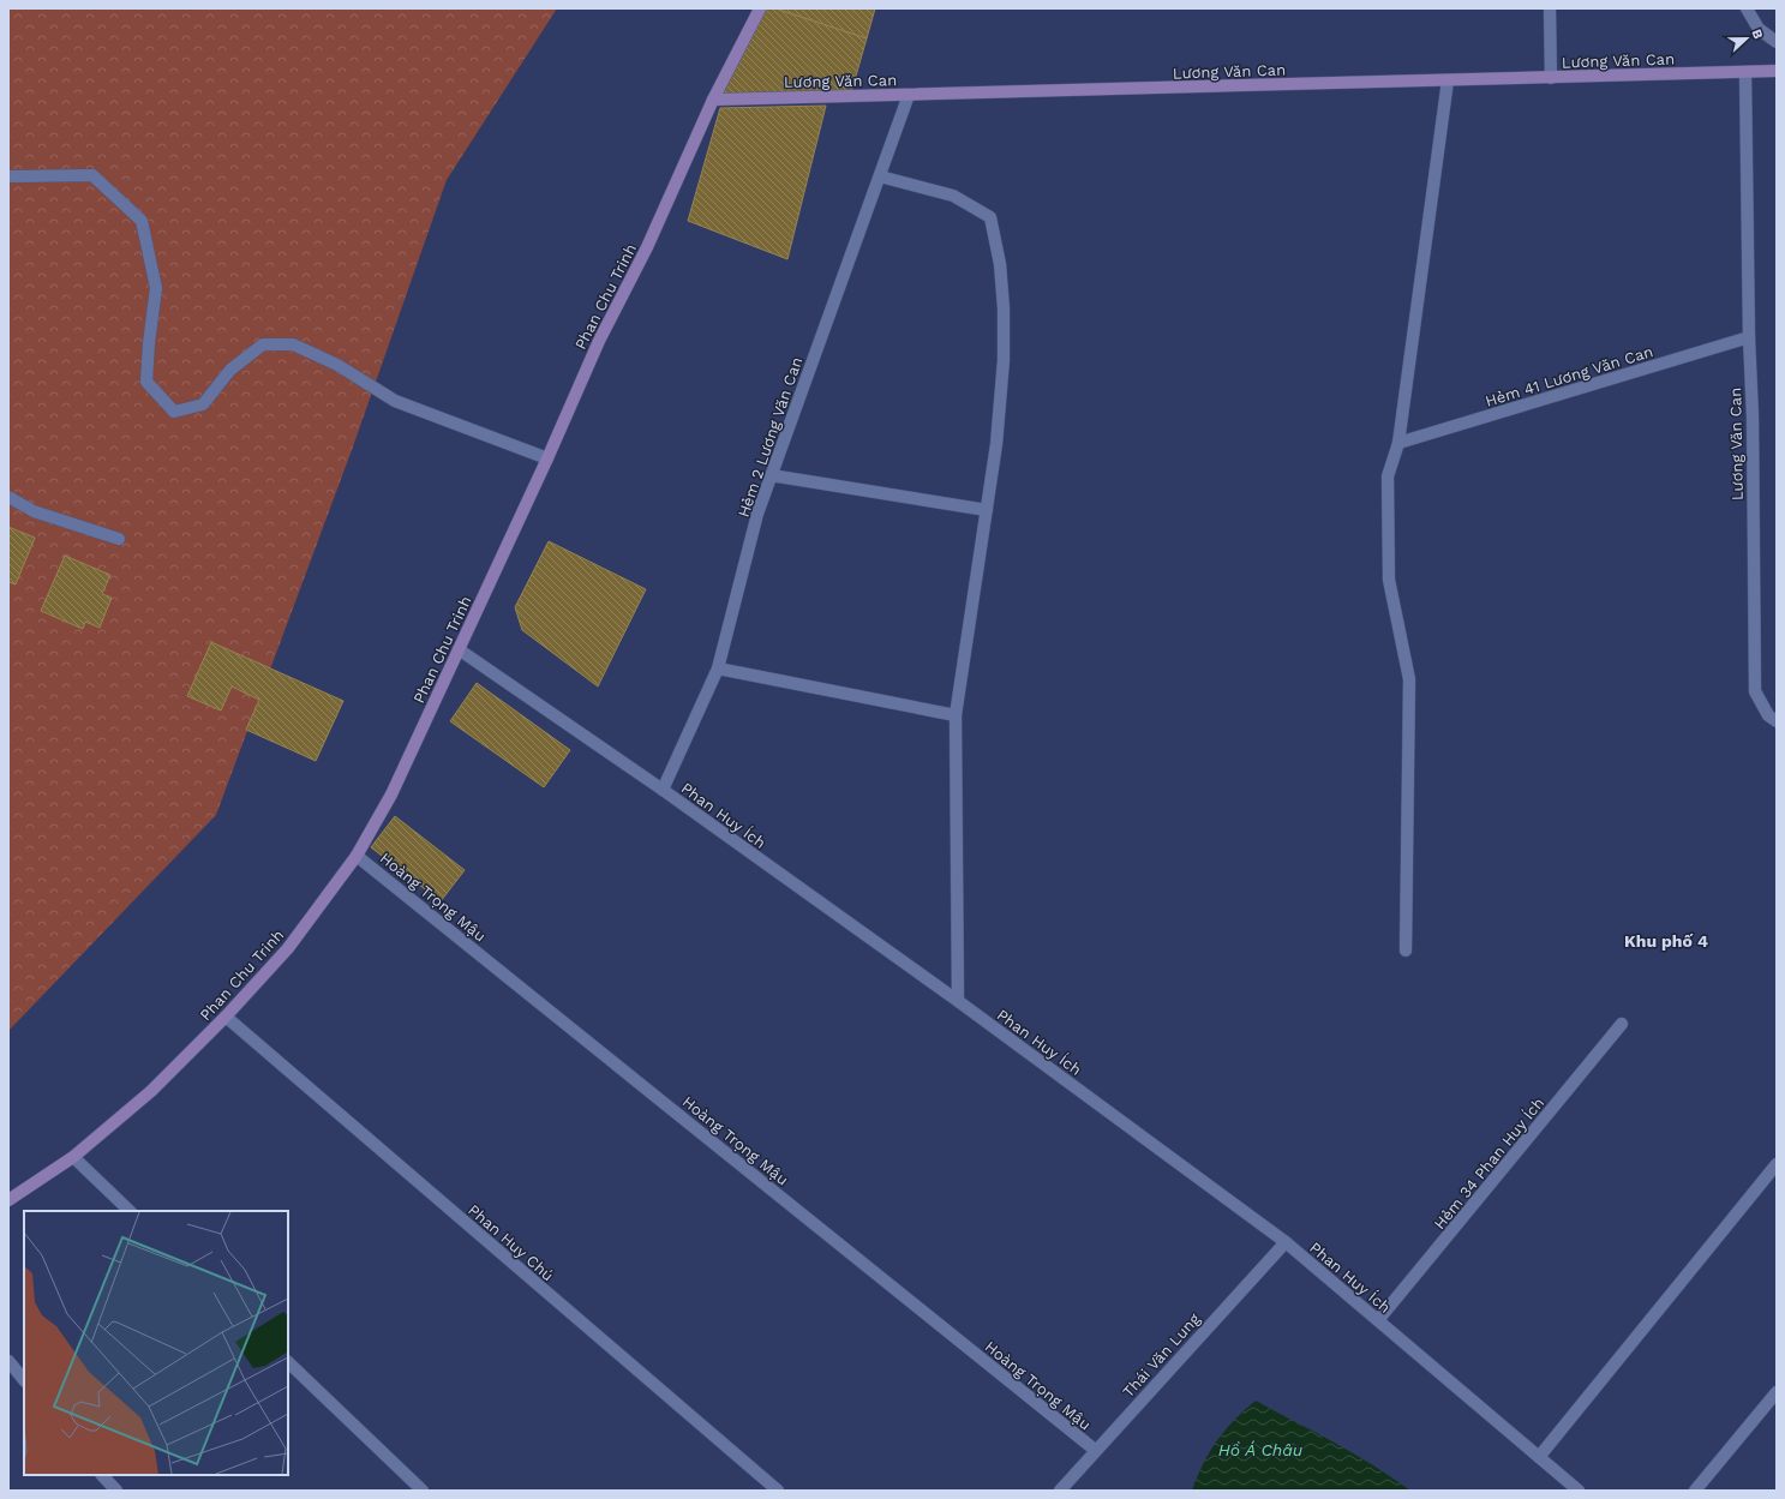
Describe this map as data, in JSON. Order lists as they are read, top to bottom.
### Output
{
  "streets": {
    "main road": ["Lương Văn Can", "Phan Chu Trinh"],
    "street": [
      "Hẻm 41 Lương Văn Can",
      "Hẻm 2 Lương Văn Can",
      "Phan Huy Ích",
      "Hoàng Trọng Mậu",
      "Hẻm 34 Phan Huy Ích",
      "Phan Huy Chú",
      "Thái Văn Lung"
    ]
  },
  "crossings": [
    ["Lương Văn Can", "Phan Chu Trinh"],
    ["Lương Văn Can", "Hẻm 41 Lương Văn Can"],
    ["Lương Văn Can", "Hẻm 2 Lương Văn Can"],
    ["Phan Chu Trinh", "Phan Huy Ích"],
    ["Phan Chu Trinh", "Hoàng Trọng Mậu"],
    ["Phan Chu Trinh", "Phan Huy Chú"],
    ["Hẻm 2 Lương Văn Can", "Phan Huy Ích"],
    ["Phan Huy Ích", "Hẻm 34 Phan Huy Ích"],
    ["Phan Huy Ích", "Thái Văn Lung"],
    ["Hoàng Trọng Mậu", "Thái Văn Lung"]
  ],
  "districts": ["Khu phố 4"],
  "water": ["Hồ Á Châu"],
  "north": "right"
}
